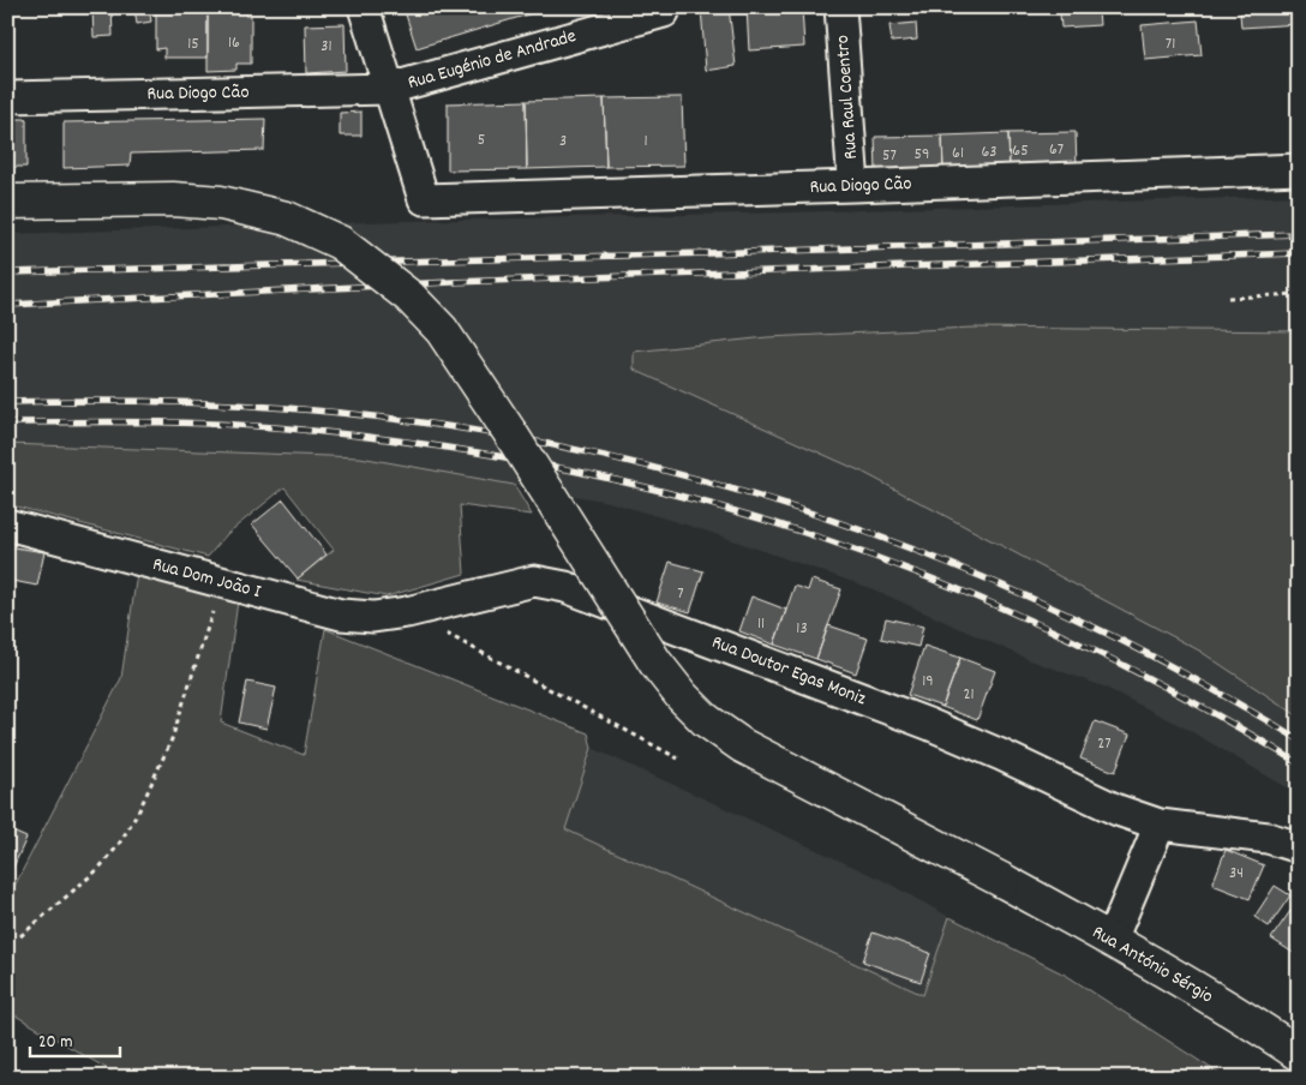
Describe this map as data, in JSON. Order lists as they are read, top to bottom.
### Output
{
  "streets": {
    "main road": ["Rua António Sérgio"],
    "street": [
      "Rua Eugénio de Andrade",
      "Rua Diogo Cão",
      "Rua Raul Coentro",
      "Rua Dom João I",
      "Rua Doutor Egas Moniz"
    ]
  },
  "crossings": [
    ["Rua Eugénio de Andrade", "Rua Diogo Cão"],
    ["Rua Diogo Cão", "Rua Raul Coentro"],
    ["Rua Dom João I", "Rua Doutor Egas Moniz"]
  ],
  "house_numbers": [
    "16",
    "15",
    "71",
    "31",
    "5",
    "3",
    "1",
    "67",
    "65",
    "63",
    "61",
    "59",
    "57",
    "7",
    "11",
    "13",
    "19",
    "21",
    "27",
    "34"
  ],
  "scale_bar": "20 m"
}
